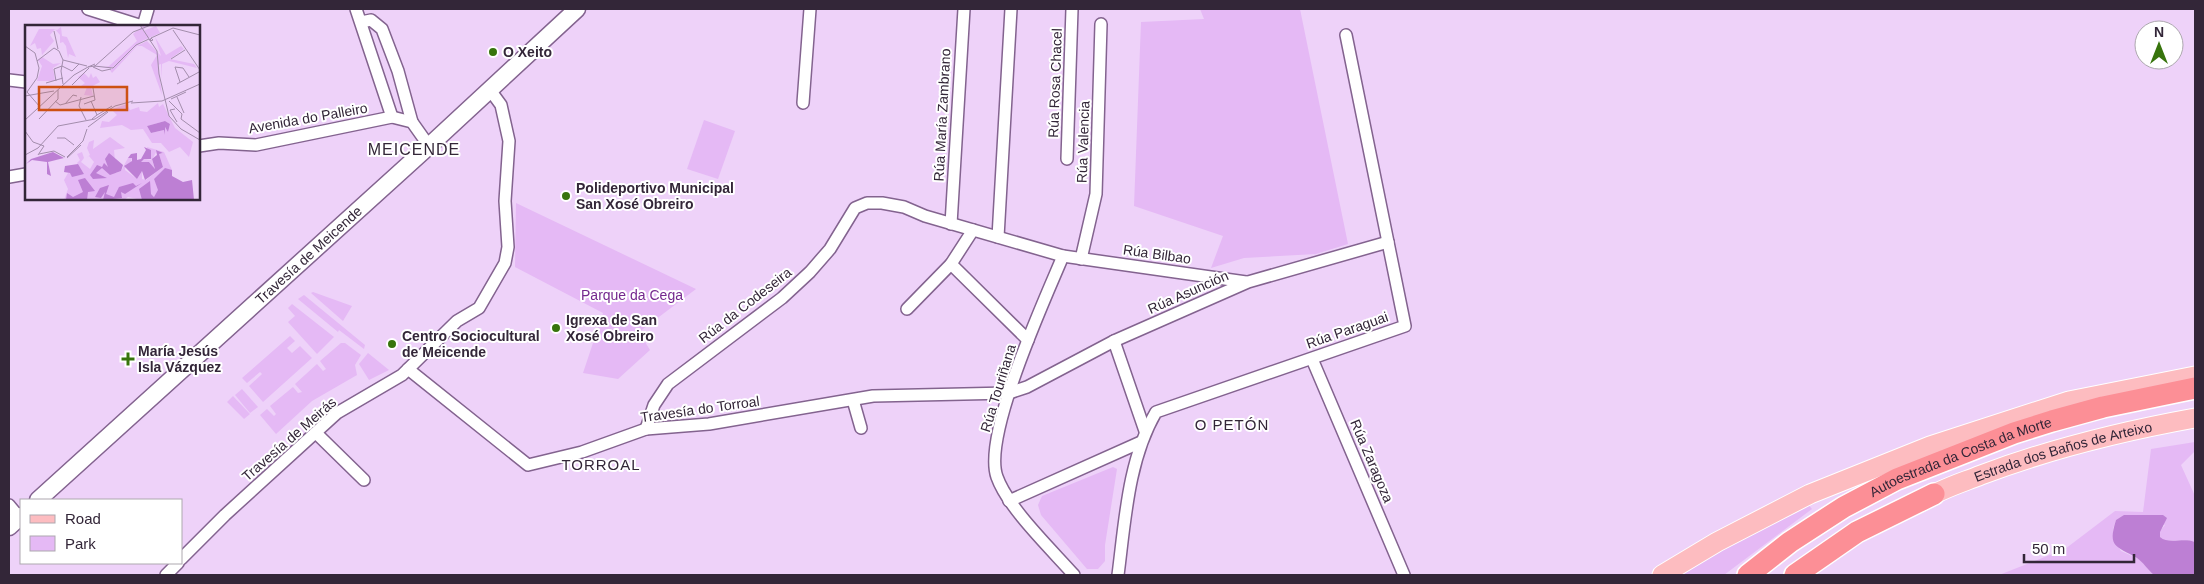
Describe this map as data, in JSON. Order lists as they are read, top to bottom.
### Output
{
  "streets": {
    "highway": ["Autoestrada da Costa da Morte"],
    "main road": ["Travesía de Meicende", "Estrada dos Baños de Arteixo"],
    "street": [
      "Rúa Rosa Chacel",
      "Rúa María Zambrano",
      "Avenida do Palleiro",
      "Rúa Valencia",
      "Rúa Bilbao",
      "Rúa Asunción",
      "Rúa da Codeseira",
      "Rúa Paraguai",
      "Rúa Touriñana",
      "Travesía do Torroal",
      "Travesía de Meirás",
      "Rúa Zaragoza"
    ]
  },
  "crossings": [
    ["Rúa María Zambrano", "Rúa da Codeseira"],
    ["Rúa Valencia", "Rúa Bilbao"],
    ["Rúa Bilbao", "Rúa Asunción"],
    ["Rúa Bilbao", "Rúa Touriñana"],
    ["Travesía de Meicende", "Travesía de Meirás"],
    ["Rúa Asunción", "Rúa Paraguai"],
    ["Rúa Asunción", "Rúa Touriñana"],
    ["Rúa Asunción", "Travesía do Torroal"],
    ["Rúa da Codeseira", "Travesía do Torroal"],
    ["Rúa Paraguai", "Rúa Zaragoza"],
    ["Rúa Touriñana", "Travesía do Torroal"],
    ["Travesía do Torroal", "Travesía de Meirás"],
    ["Estrada dos Baños de Arteixo", "Autoestrada da Costa da Morte"]
  ],
  "districts": ["MEICENDE", "O PETÓN", "TORROAL"],
  "parks": ["Parque da Cega"],
  "places": {
    "other": [
      "O Xeito",
      "Polideportivo Municipal San Xosé Obreiro",
      "Igrexa de San Xosé Obreiro",
      "Centro Sociocultural de Meicende"
    ],
    "health": ["María Jesús Isla Vázquez"]
  },
  "legend": ["Road", "Park"],
  "scale_bar": "50 m",
  "north": "top"
}
